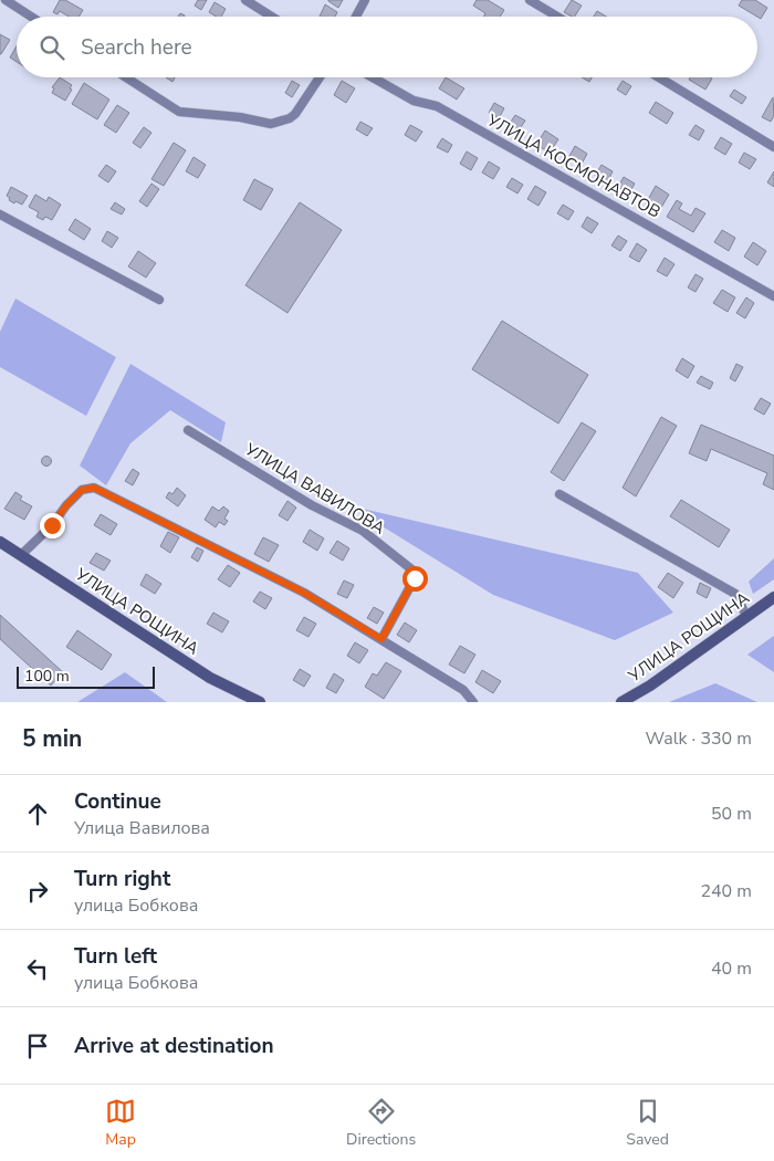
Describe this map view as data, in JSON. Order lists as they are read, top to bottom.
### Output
{
  "streets": {
    "street": ["УЛИЦА КОСМОНАВТОВ", "УЛИЦА ВАВИЛОВА", "УЛИЦА РОЩИНА"]
  },
  "scale_bar": "100 m",
  "page": {
    "search": "Search here",
    "scale": "100 m",
    "heading": ["5 min", "Walk · 330 m"],
    "list": [
      ["Continue", "Улица Вавилова", "50 m"],
      ["Turn right", "улица Бобкова", "240 m"],
      ["Turn left", "улица Бобкова", "40 m"],
      "Arrive at destination"
    ],
    "nav": ["Map", "Directions", "Saved"]
  }
}
